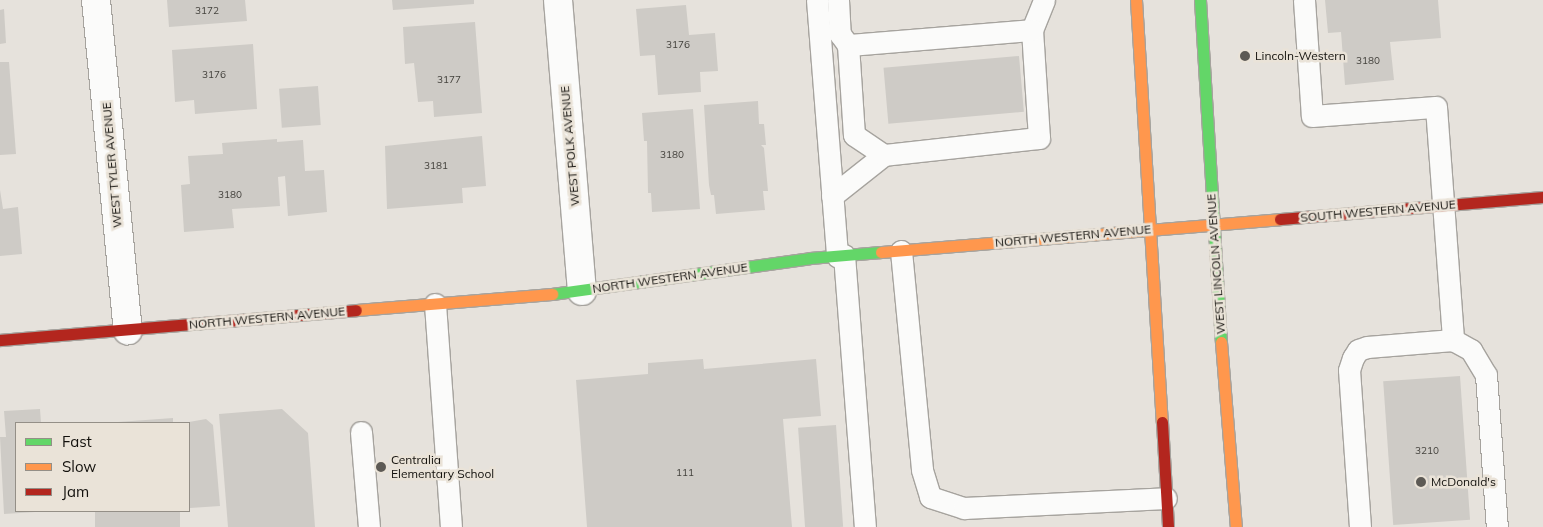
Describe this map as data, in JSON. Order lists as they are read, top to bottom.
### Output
{
  "streets": {
    "main road": ["SOUTH WESTERN AVENUE", "NORTH WESTERN AVENUE", "WEST LINCOLN AVENUE"],
    "street": ["WEST POLK AVENUE", "WEST TYLER AVENUE"]
  },
  "crossings": [
    ["WEST POLK AVENUE", "NORTH WESTERN AVENUE"],
    ["WEST TYLER AVENUE", "NORTH WESTERN AVENUE"],
    ["SOUTH WESTERN AVENUE", "NORTH WESTERN AVENUE"],
    ["SOUTH WESTERN AVENUE", "WEST LINCOLN AVENUE"],
    ["NORTH WESTERN AVENUE", "WEST LINCOLN AVENUE"]
  ],
  "places": ["Lincoln-Western", "Centralia Elementary School", "McDonald's"],
  "house_numbers": [
    "3172",
    "3176",
    "3180",
    "3176",
    "3177",
    "3180",
    "3181",
    "3180",
    "3210",
    "111"
  ],
  "legend": ["Fast", "Slow", "Jam"]
}
